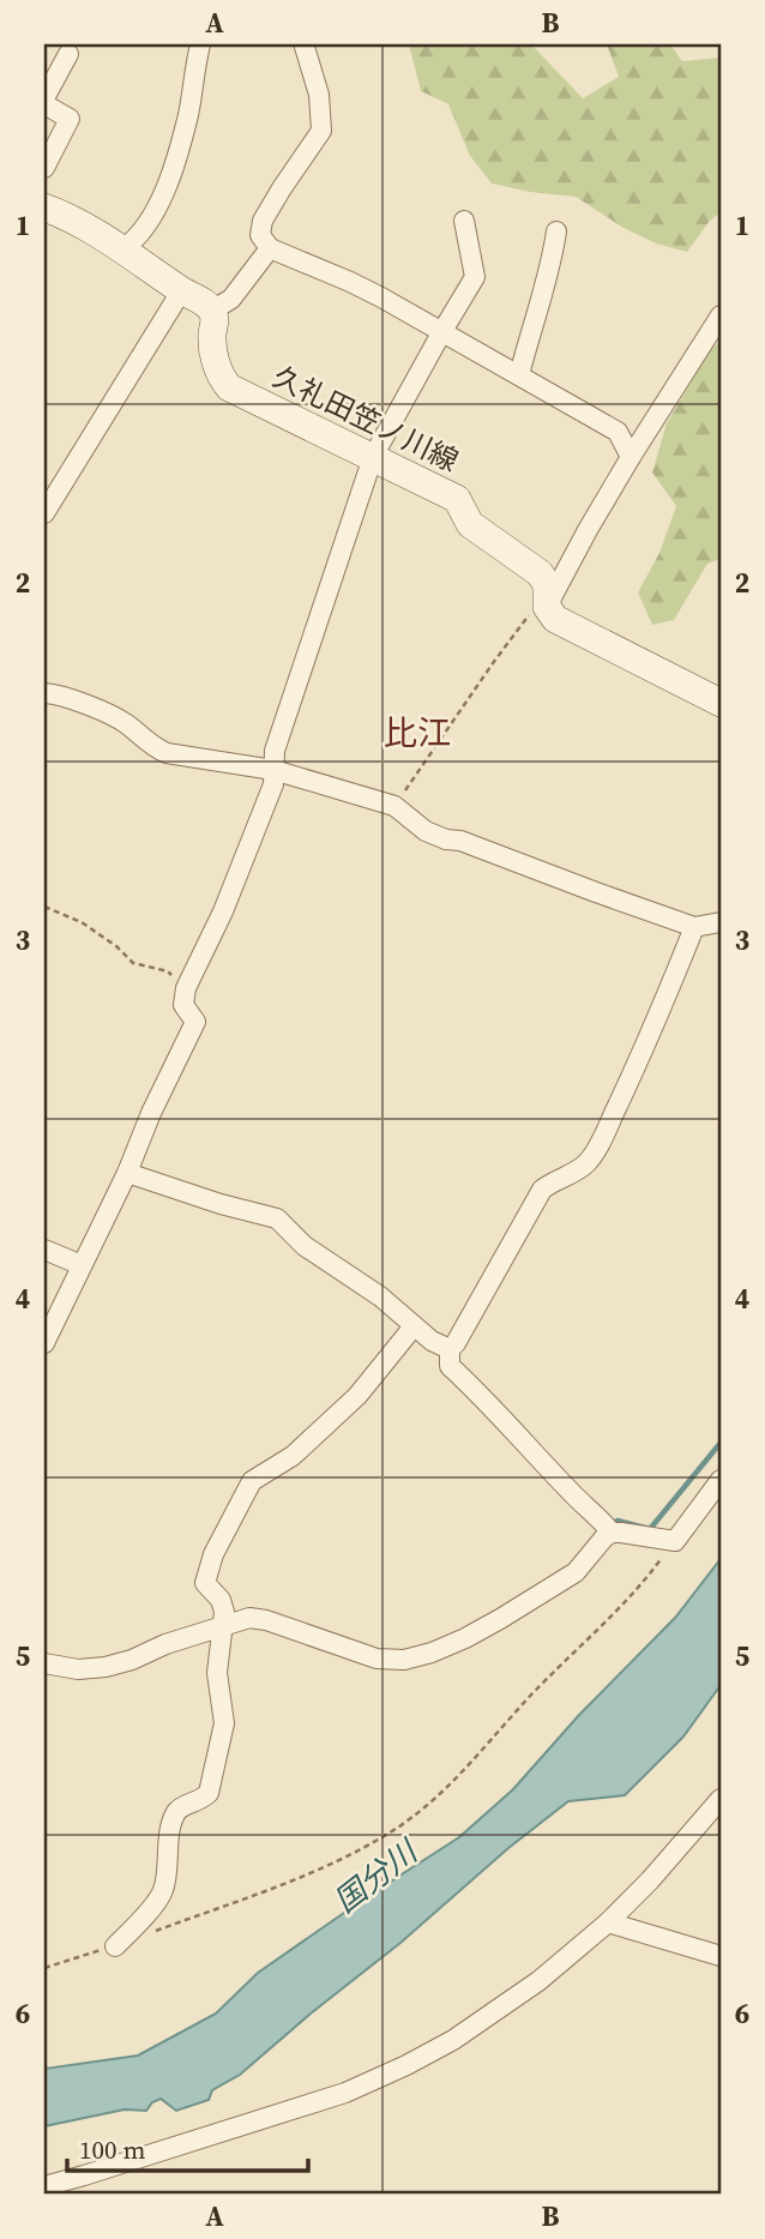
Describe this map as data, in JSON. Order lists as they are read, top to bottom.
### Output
{
  "streets": {
    "main road": ["久礼田笠ノ川線"]
  },
  "districts": ["比江"],
  "water": ["国分川"],
  "scale_bar": "100 m",
  "grid": {
    "columns": ["A", "B"],
    "rows": [
      "1",
      "2",
      "3",
      "4",
      "5",
      "6"
    ]
  }
}
